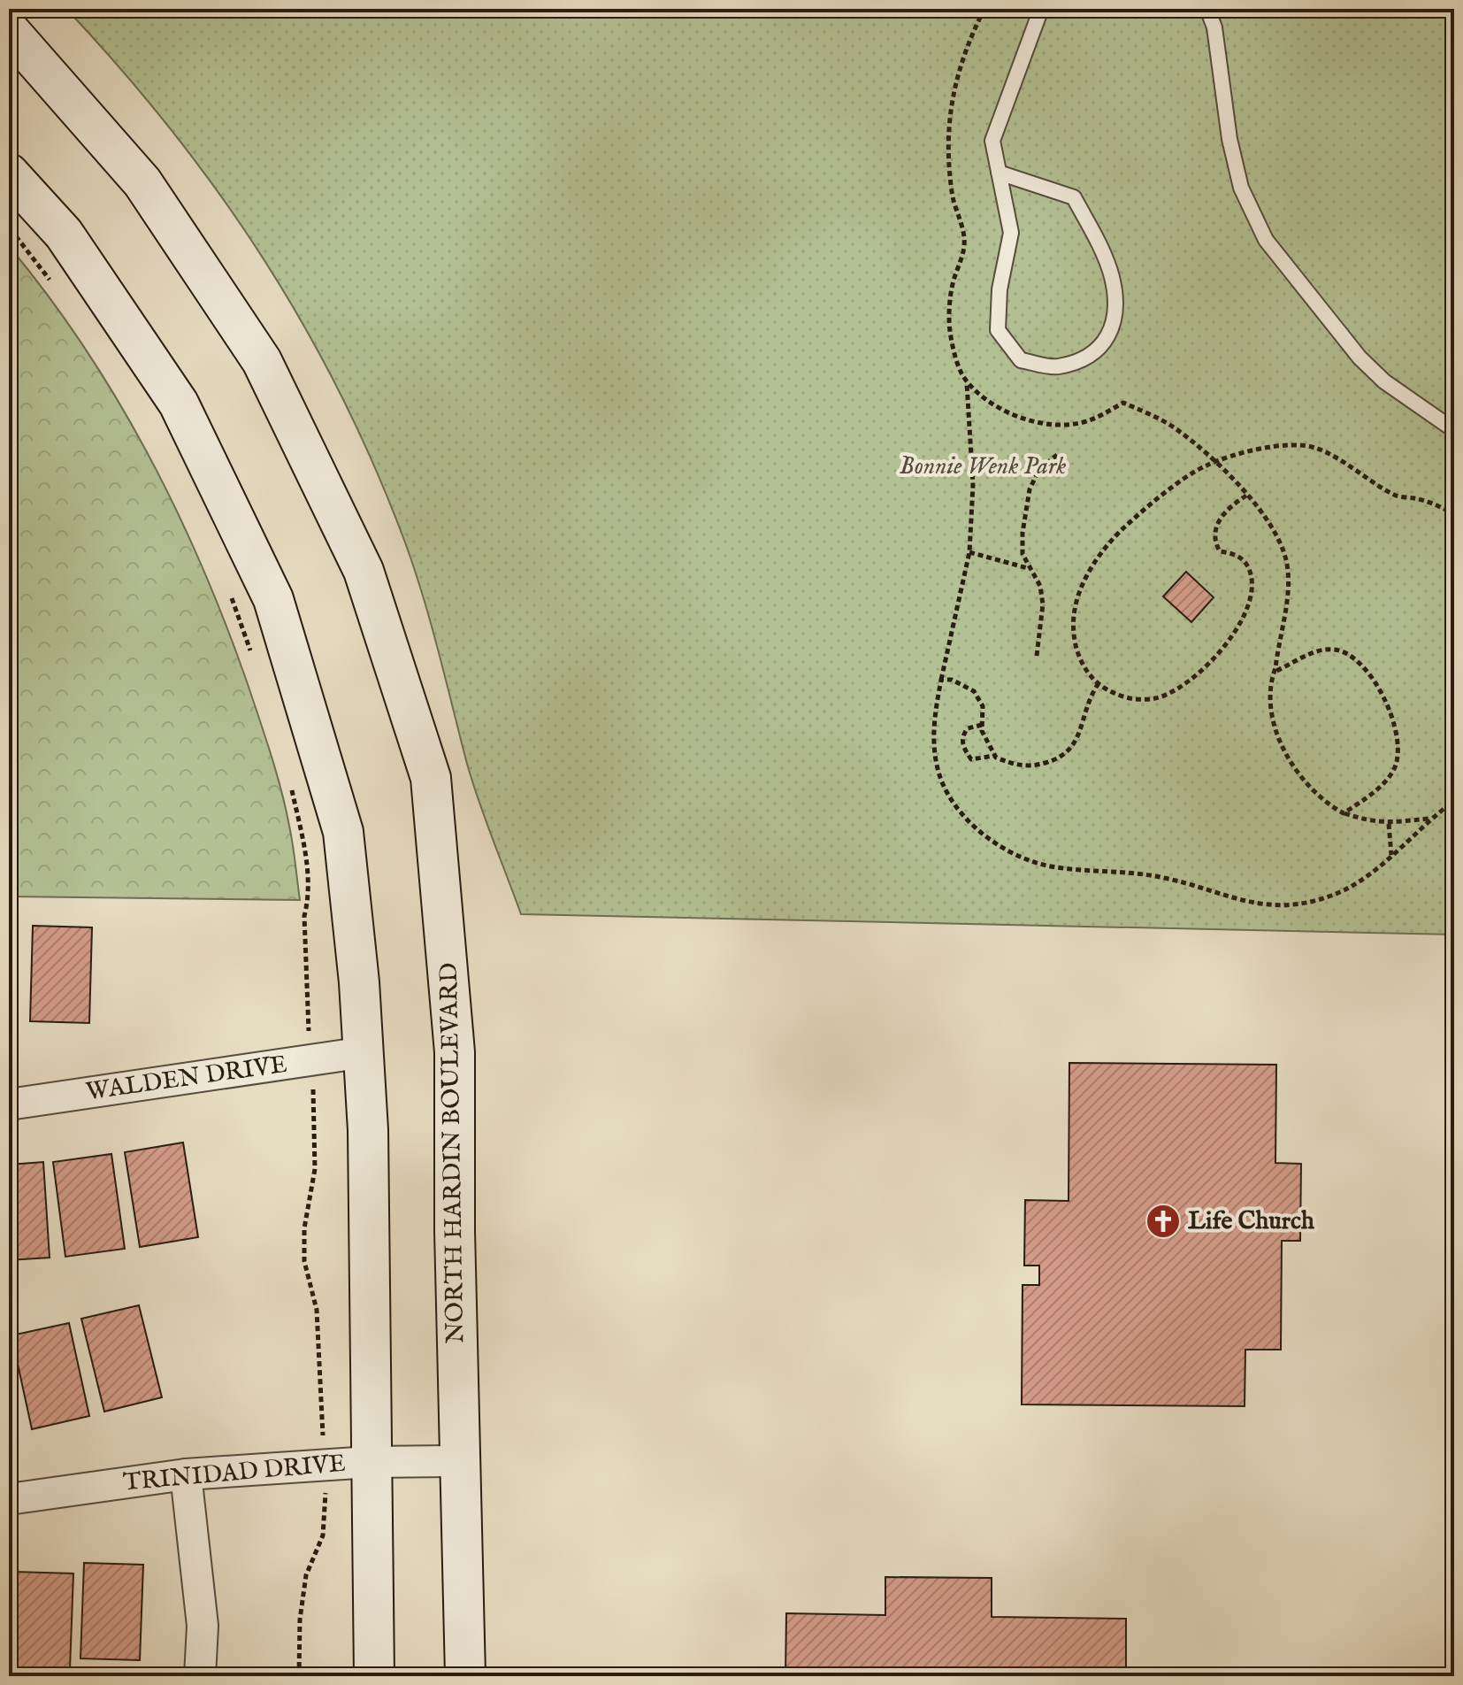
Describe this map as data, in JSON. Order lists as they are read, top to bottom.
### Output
{
  "streets": {
    "main road": ["NORTH HARDIN BOULEVARD"],
    "street": ["WALDEN DRIVE", "TRINIDAD DRIVE"]
  },
  "crossings": [
    ["NORTH HARDIN BOULEVARD", "TRINIDAD DRIVE"]
  ],
  "parks": ["Bonnie Wenk Park"],
  "places": {
    "church": ["Life Church"]
  }
}
